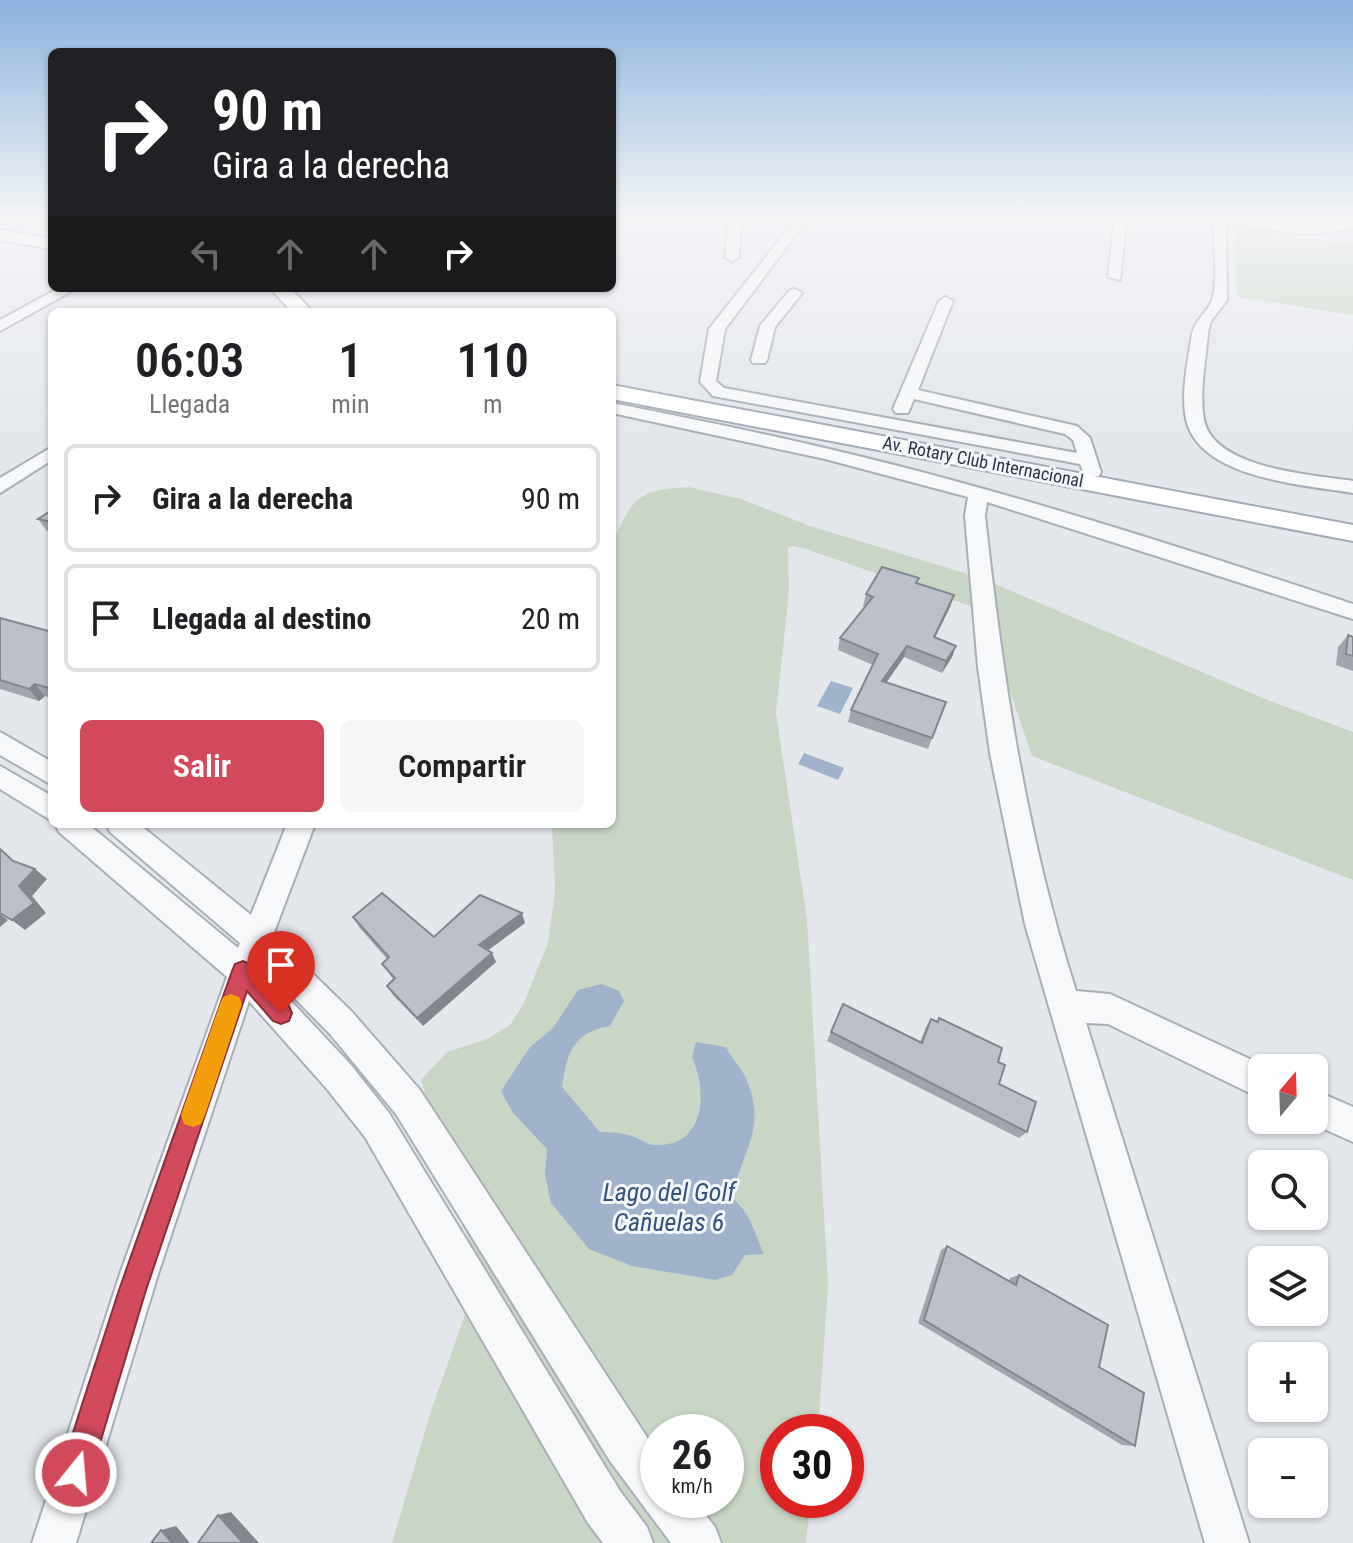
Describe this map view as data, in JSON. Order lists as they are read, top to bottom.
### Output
{
  "streets": {
    "main road": ["Av. Rotary Club Internacional"]
  },
  "water": ["Lago del Golf Cañuelas 6"],
  "north": "top",
  "page": {
    "turn": ["90 m", "Gira a la derecha"],
    "eta": [
      "06:03",
      "Llegada",
      "1",
      "min",
      "110",
      "m"
    ],
    "list": [
      {
        "name": "Gira a la derecha",
        "value": "90 m"
      },
      {
        "name": "Llegada al destino",
        "value": "20 m"
      }
    ],
    "buttons": ["Salir", "Compartir"],
    "map_buttons": ["+", "−"],
    "speed": "26 km/h",
    "limit": "30"
  }
}
